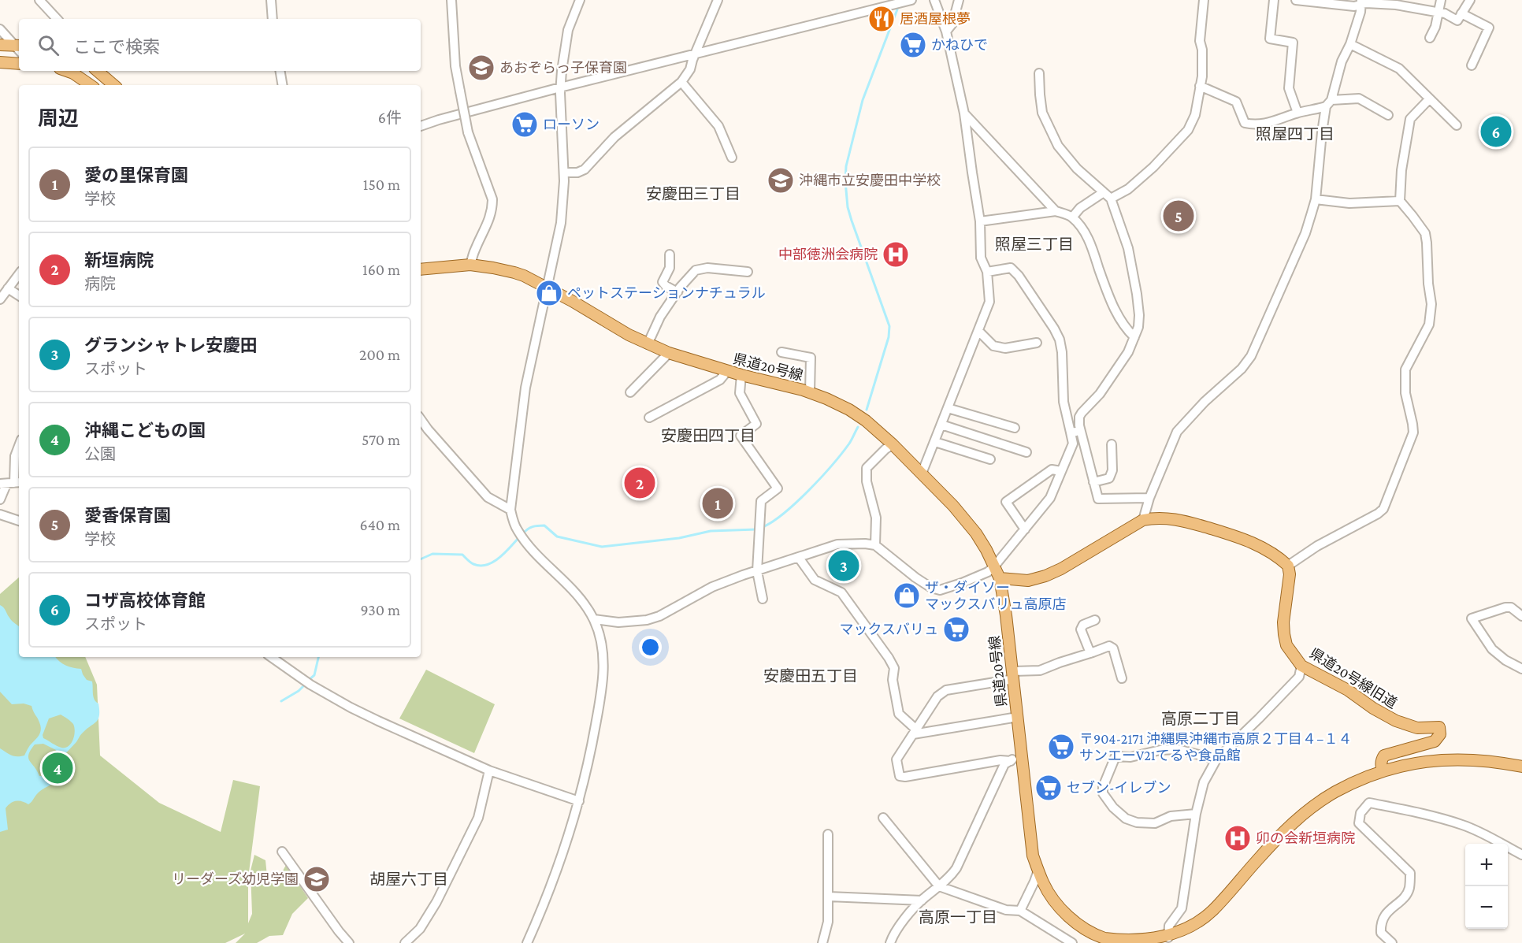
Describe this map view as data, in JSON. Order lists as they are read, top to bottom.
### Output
{
  "streets": {
    "main road": ["県道20号線", "県道20号線旧道"]
  },
  "crossings": [
    ["県道20号線", "県道20号線旧道"]
  ],
  "districts": [
    "照屋四丁目",
    "安慶田三丁目",
    "照屋三丁目",
    "安慶田四丁目",
    "安慶田五丁目",
    "高原二丁目",
    "胡屋六丁目",
    "高原一丁目"
  ],
  "places": {
    "restaurant": ["居酒屋根夢"],
    "supermarket": [
      "かねひで",
      "ローソン",
      "マックスバリュ",
      "〒904-2171 沖縄県沖縄市高原２丁目４−１４ サンエーV21てるや食品館",
      "セブン-イレブン"
    ],
    "school or university": ["あおぞらっ子保育園", "沖縄市立安慶田中学校", "リーダーズ幼児学園"],
    "hospital": ["中部徳洲会病院", "卯の会新垣病院"],
    "shop": ["ペットステーションナチュラル", "ザ・ダイソー マックスバリュ高原店"]
  },
  "page": {
    "search": "ここで検索",
    "heading": ["周辺", "6件"],
    "pins": [
      "6",
      "5",
      "2",
      "1",
      "3",
      "4"
    ],
    "list": [
      {
        "mark": "1",
        "name": "愛の里保育園",
        "note": "学校",
        "value": "150 m"
      },
      {
        "mark": "2",
        "name": "新垣病院",
        "note": "病院",
        "value": "160 m"
      },
      {
        "mark": "3",
        "name": "グランシャトレ安慶田",
        "note": "スポット",
        "value": "200 m"
      },
      {
        "mark": "4",
        "name": "沖縄こどもの国",
        "note": "公園",
        "value": "570 m"
      },
      {
        "mark": "5",
        "name": "愛香保育園",
        "note": "学校",
        "value": "640 m"
      },
      {
        "mark": "6",
        "name": "コザ高校体育館",
        "note": "スポット",
        "value": "930 m"
      }
    ],
    "map_buttons": ["+", "−"]
  }
}
